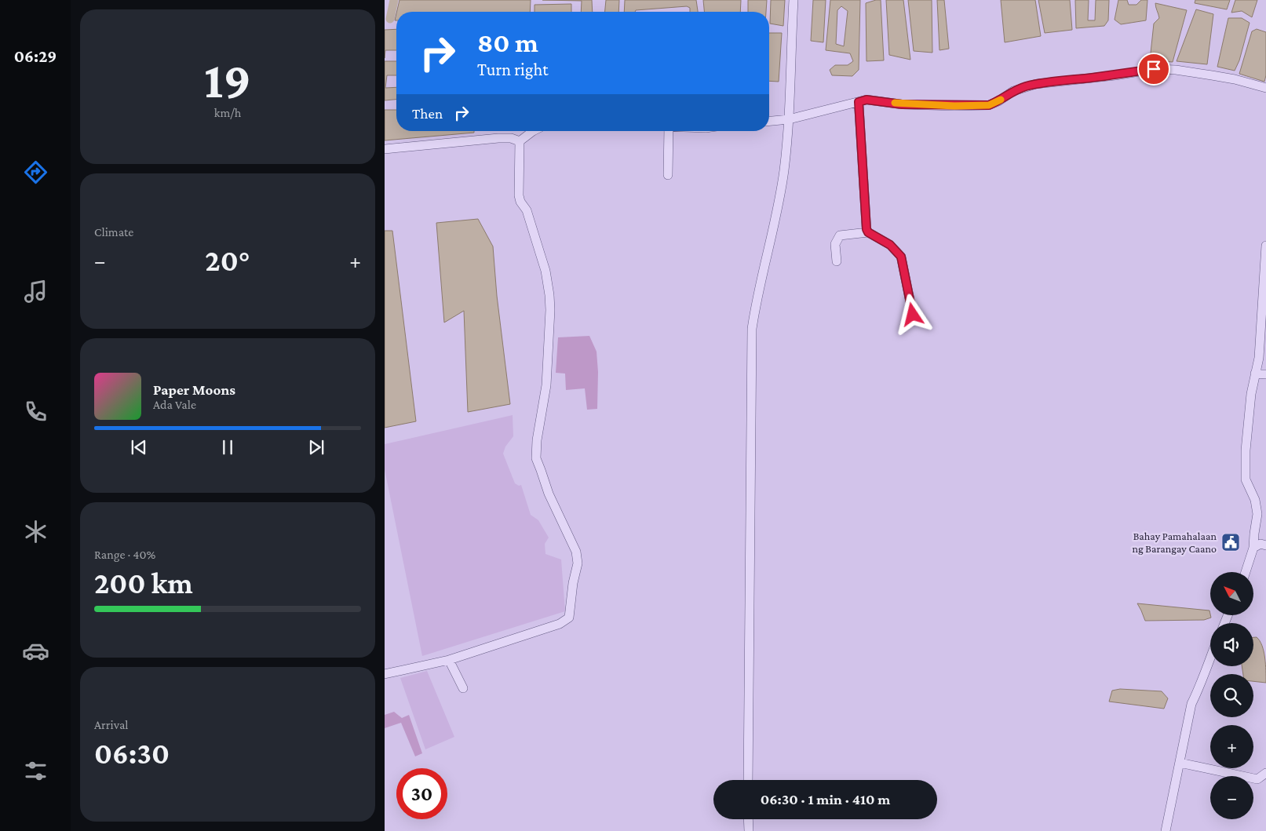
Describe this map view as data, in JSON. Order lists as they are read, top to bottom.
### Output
{
  "places": {
    "public building": ["Bahay Pamahalaan ng Barangay Caano"]
  },
  "north": "top left",
  "page": {
    "tabs": "06:29",
    "tile": [
      ["19", "km/h"],
      "Climate",
      ["Range · 40%", "200 km"],
      ["Arrival", "06:30"]
    ],
    "turn": ["80 m", "Turn right"],
    "then": "Then",
    "heat": ["−", "20°", "+"],
    "song": ["Paper Moons", "Ada Vale"],
    "map_buttons": ["+", "−"],
    "limit": "30",
    "trip": "06:30 · 1 min · 410 m"
  }
}
